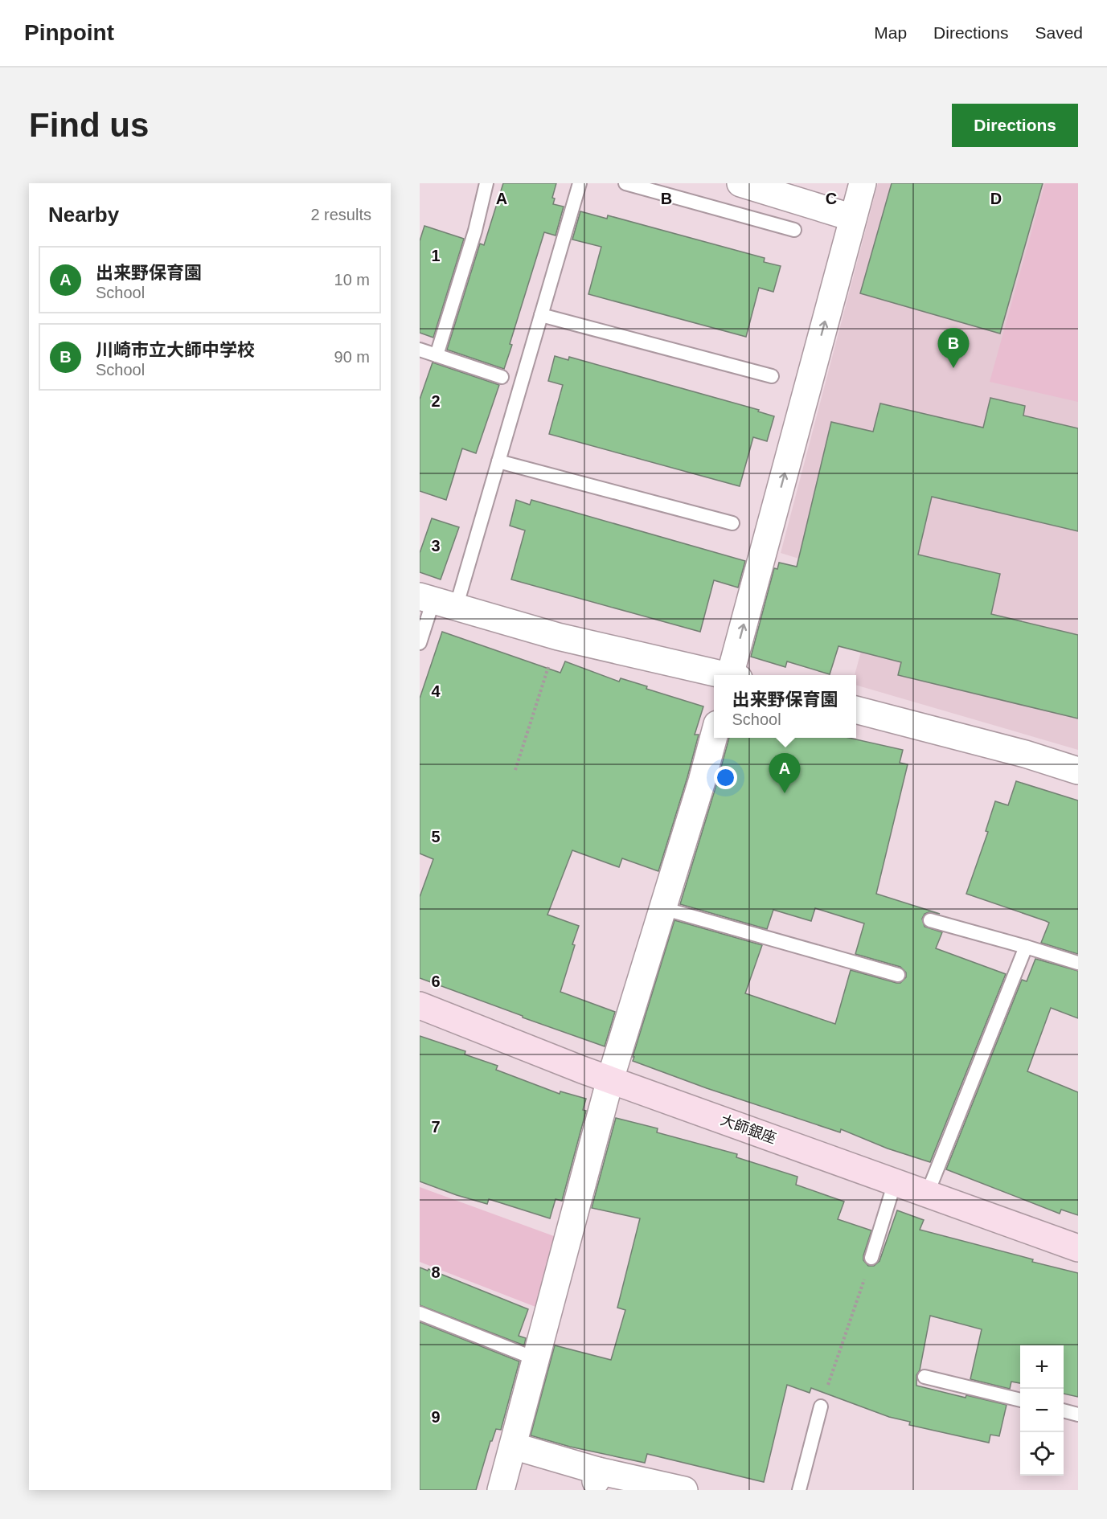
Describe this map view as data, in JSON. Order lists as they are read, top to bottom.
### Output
{
  "streets": {
    "street": ["大師銀座"]
  },
  "page": {
    "header": "Pinpoint",
    "nav": ["Map", "Directions", "Saved"],
    "buttons": "Directions",
    "title": "Find us",
    "heading": ["Nearby", "2 results"],
    "list": [
      {
        "mark": "A",
        "name": "出来野保育園",
        "note": "School",
        "value": "10 m"
      },
      {
        "mark": "B",
        "name": "川崎市立大師中学校",
        "note": "School",
        "value": "90 m"
      }
    ],
    "pins": ["B", "A"],
    "popup": ["出来野保育園", "School"],
    "map_buttons": ["+", "−"]
  },
  "grid": {
    "columns": [
      "A",
      "B",
      "C",
      "D"
    ],
    "rows": [
      "1",
      "2",
      "3",
      "4",
      "5",
      "6",
      "7",
      "8",
      "9"
    ]
  }
}
